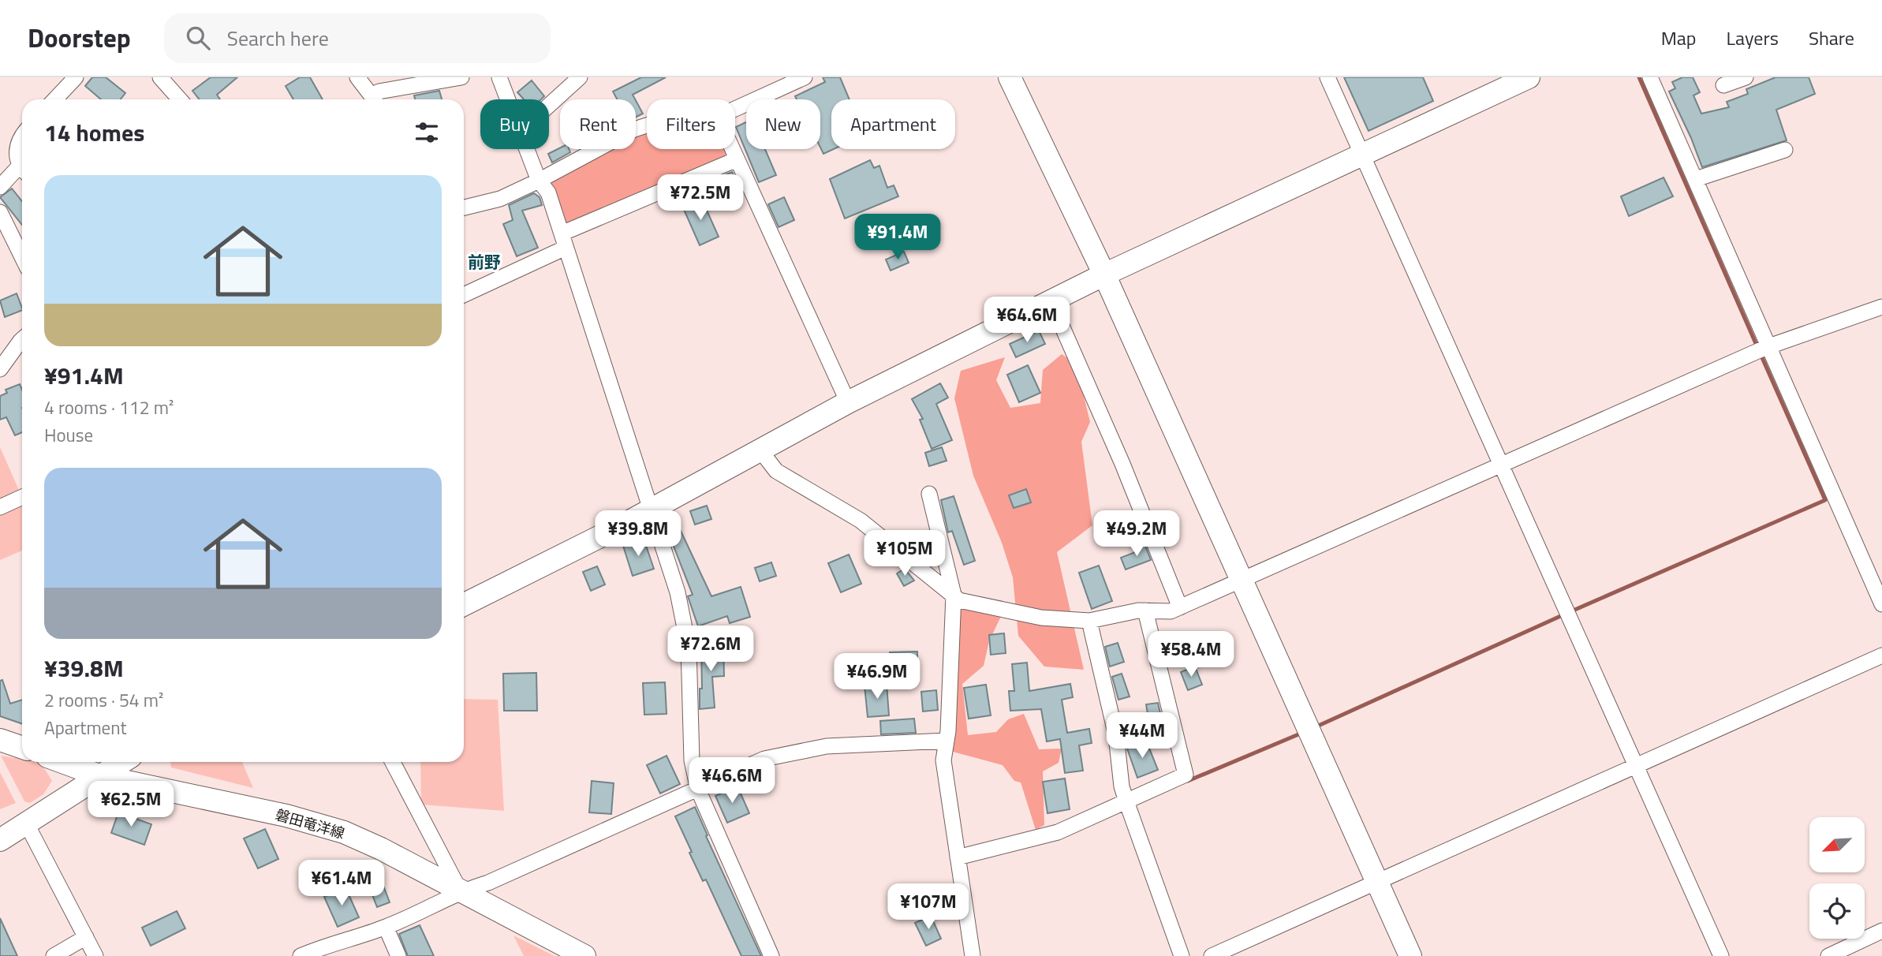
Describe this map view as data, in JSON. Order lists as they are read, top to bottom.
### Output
{
  "streets": {
    "street": ["磐田竜洋線"]
  },
  "districts": ["前野"],
  "north": "bottom left",
  "page": {
    "header": "Doorstep",
    "search": "Search here",
    "nav": ["Map", "Layers", "Share"],
    "chip": [
      "Buy",
      "Rent",
      "Filters",
      "New",
      "Apartment"
    ],
    "heading": "14 homes",
    "list": [
      {
        "name": "¥91.4M",
        "note": "4 rooms · 112 m² · House"
      },
      {
        "name": "¥39.8M",
        "note": "2 rooms · 54 m² · Apartment"
      }
    ],
    "price": [
      "¥72.5M",
      "¥91.4M",
      "¥64.6M",
      "¥39.8M",
      "¥49.2M",
      "¥105M",
      "¥72.6M",
      "¥58.4M",
      "¥46.9M",
      "¥44M",
      "¥46.6M",
      "¥62.5M",
      "¥61.4M",
      "¥107M"
    ]
  }
}
